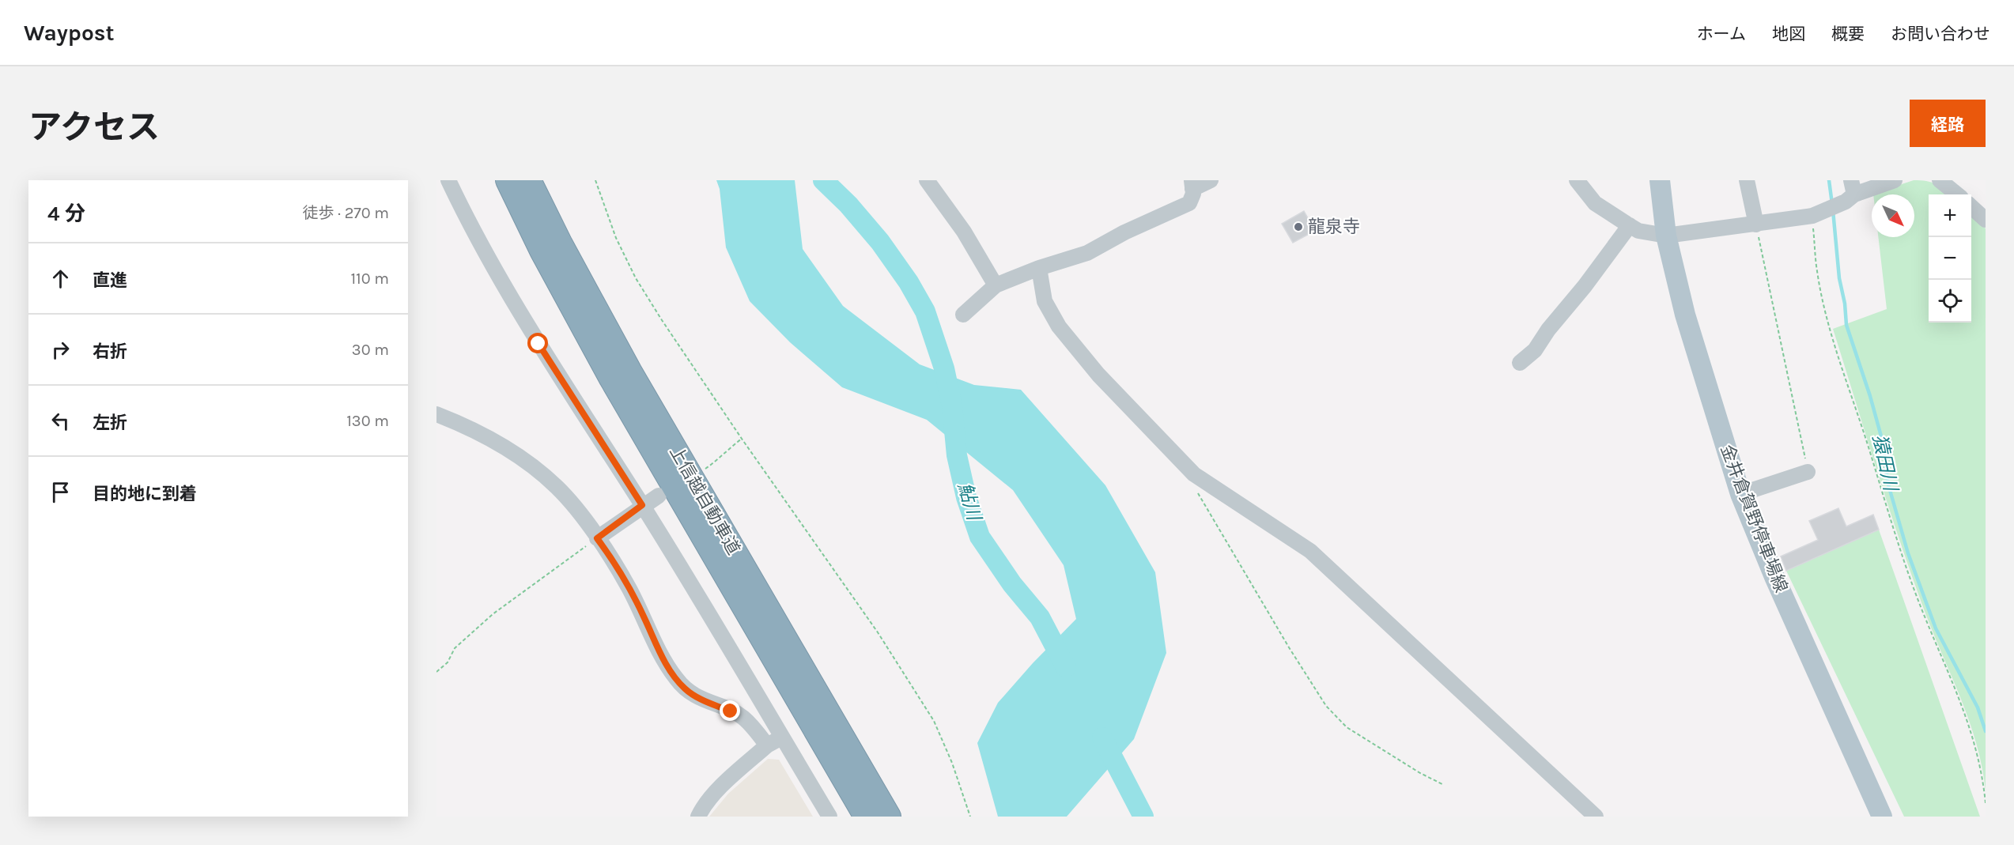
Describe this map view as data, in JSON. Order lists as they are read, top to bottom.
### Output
{
  "streets": {
    "highway": ["上信越自動車道"],
    "main road": ["金井倉賀野停車場線"]
  },
  "water": ["猿田川", "鮎川"],
  "places": ["龍泉寺"],
  "north": "bottom right",
  "page": {
    "header": "Waypost",
    "nav": [
      "ホーム",
      "地図",
      "概要",
      "お問い合わせ"
    ],
    "title": "アクセス",
    "buttons": "経路",
    "heading": ["4 分", "徒歩 · 270 m"],
    "map_buttons": ["+", "−"],
    "list": [
      ["直進", "110 m"],
      ["右折", "30 m"],
      ["左折", "130 m"],
      "目的地に到着"
    ]
  }
}
